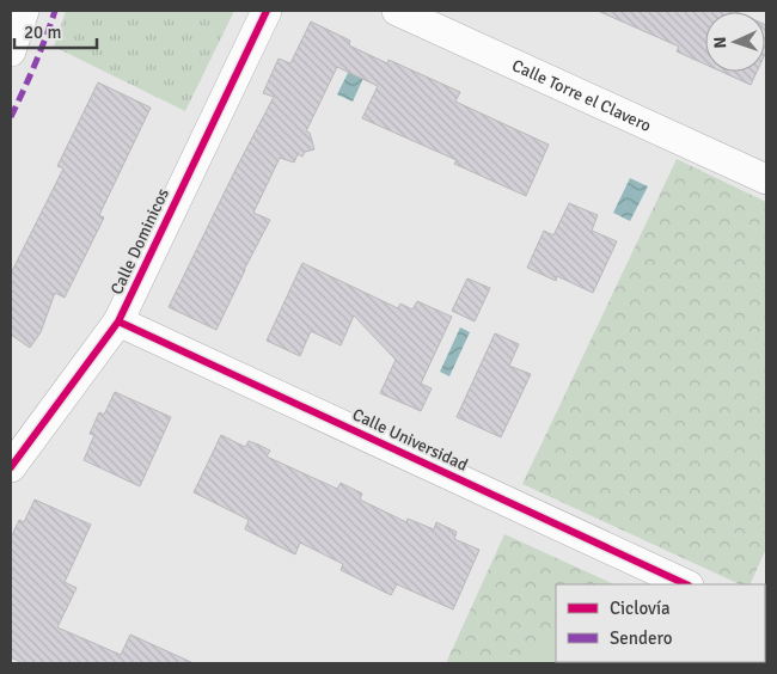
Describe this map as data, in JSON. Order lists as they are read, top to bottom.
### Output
{
  "streets": {
    "street": ["Calle Torre el Clavero", "Calle Dominicos", "Calle Universidad"]
  },
  "crossings": [
    ["Calle Dominicos", "Calle Universidad"]
  ],
  "legend": ["Ciclovía", "Sendero"],
  "scale_bar": "20 m",
  "north": "left"
}
